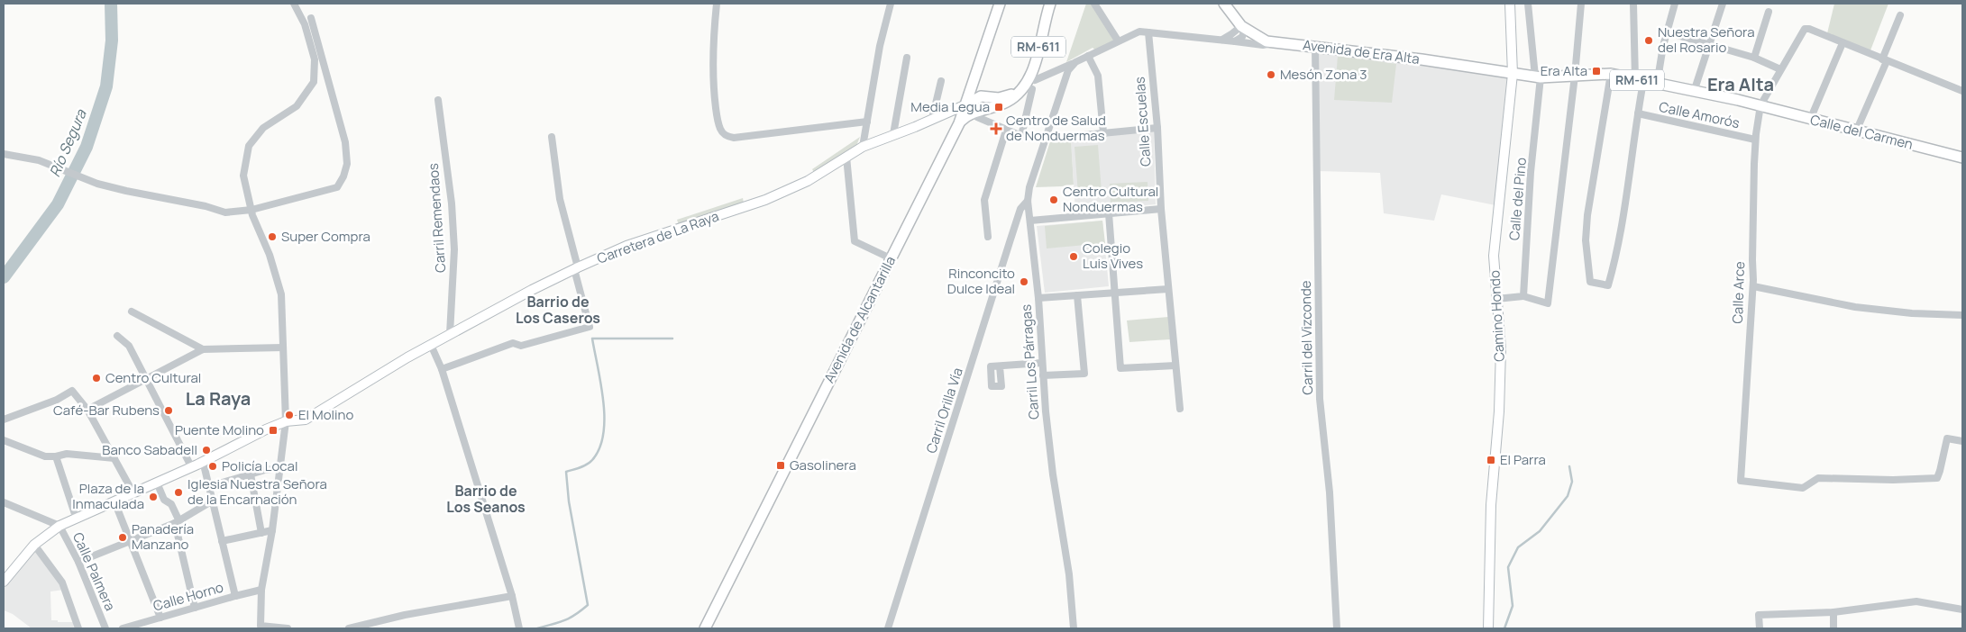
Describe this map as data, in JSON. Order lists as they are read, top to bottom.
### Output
{
  "streets": {
    "main road": [
      "RM-611",
      "Avenida de Era Alta",
      "Calle del Carmen",
      "Carretera de La Raya",
      "Camino Hondo",
      "Avenida de Alcantarilla"
    ],
    "street": [
      "Calle Amorós",
      "Calle Escuelas",
      "Calle del Pino",
      "Carril Remendaos",
      "Calle Arce",
      "Carril del Vizconde",
      "Carril Los Párragas",
      "Carril Orilla Vía",
      "Calle Palmera",
      "Calle Horno"
    ]
  },
  "crossings": [
    ["RM-611", "Avenida de Era Alta"],
    ["RM-611", "Calle del Carmen"],
    ["RM-611", "Calle del Pino"],
    ["RM-611", "Calle Arce"],
    ["RM-611", "Camino Hondo"],
    ["Avenida de Era Alta", "Camino Hondo"],
    ["Avenida de Era Alta", "Carril del Vizconde"],
    ["Calle Amorós", "Calle Arce"],
    ["Calle del Carmen", "Calle Arce"],
    ["Carril Remendaos", "Carretera de La Raya"],
    ["Carretera de La Raya", "Avenida de Alcantarilla"],
    ["Carretera de La Raya", "Calle Palmera"],
    ["Carril Los Párragas", "Carril Orilla Vía"]
  ],
  "districts": [
    "Era Alta",
    "Barrio de Los Caseros",
    "La Raya",
    "Barrio de Los Seanos"
  ],
  "water": ["Río Segura"],
  "places": {
    "other": [
      "Nuestra Señora del Rosario",
      "Mesón Zona 3",
      "Centro Cultural Nonduermas",
      "Super Compra",
      "Colegio Luis Vives",
      "Rinconcito Dulce Ideal",
      "Centro Cultural",
      "Café-Bar Rubens",
      "El Molino",
      "Banco Sabadell",
      "Policía Local",
      "Iglesia Nuestra Señora de la Encarnación",
      "Plaza de la Inmaculada",
      "Panadería Manzano"
    ],
    "transit": [
      "Era Alta",
      "Media Legua",
      "Puente Molino",
      "El Parra",
      "Gasolinera"
    ],
    "health": ["Centro de Salud de Nonduermas"]
  }
}
